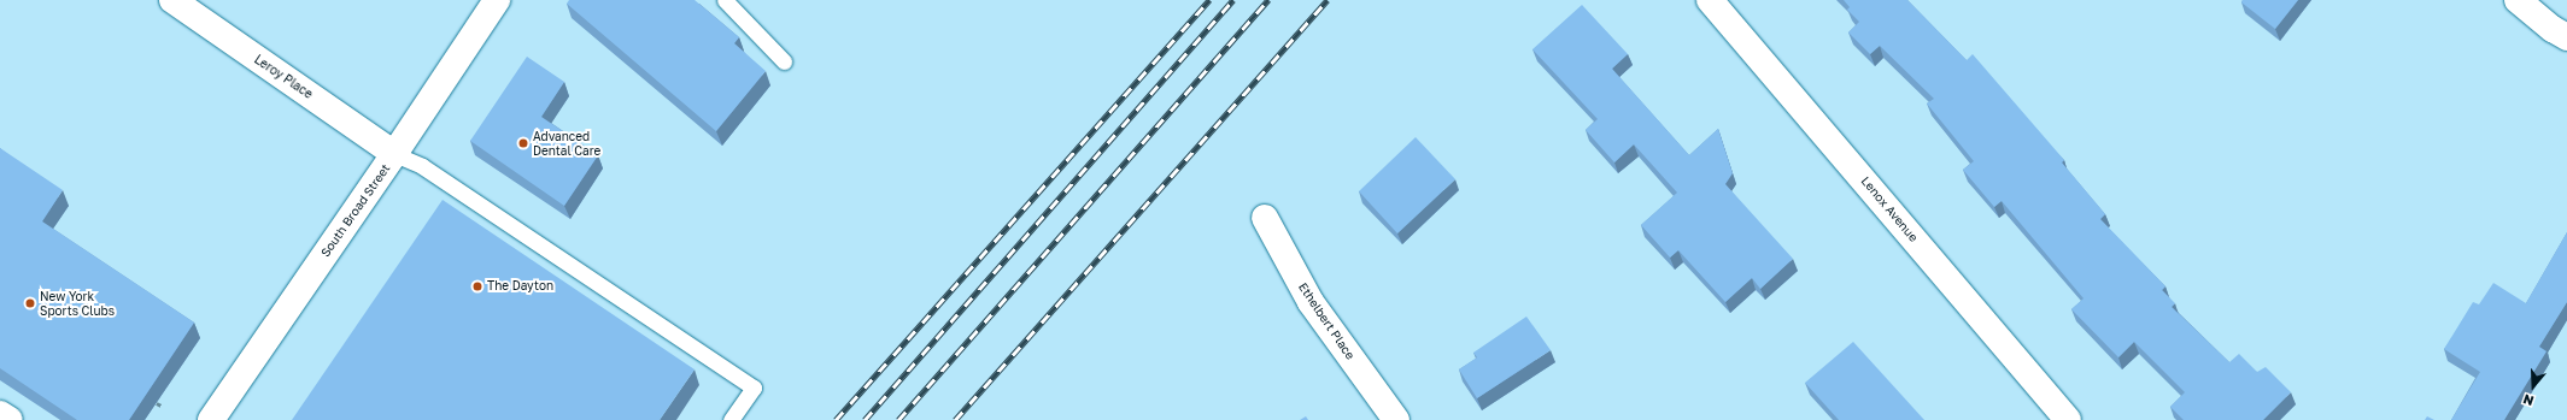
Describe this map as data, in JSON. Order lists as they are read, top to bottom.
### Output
{
  "streets": {
    "street": [
      "Leroy Place",
      "Lenox Avenue",
      "South Broad Street",
      "Ethelbert Place"
    ]
  },
  "crossings": [
    ["Leroy Place", "South Broad Street"]
  ],
  "places": ["Advanced Dental Care", "The Dayton", "New York Sports Clubs"],
  "north": "bottom"
}
